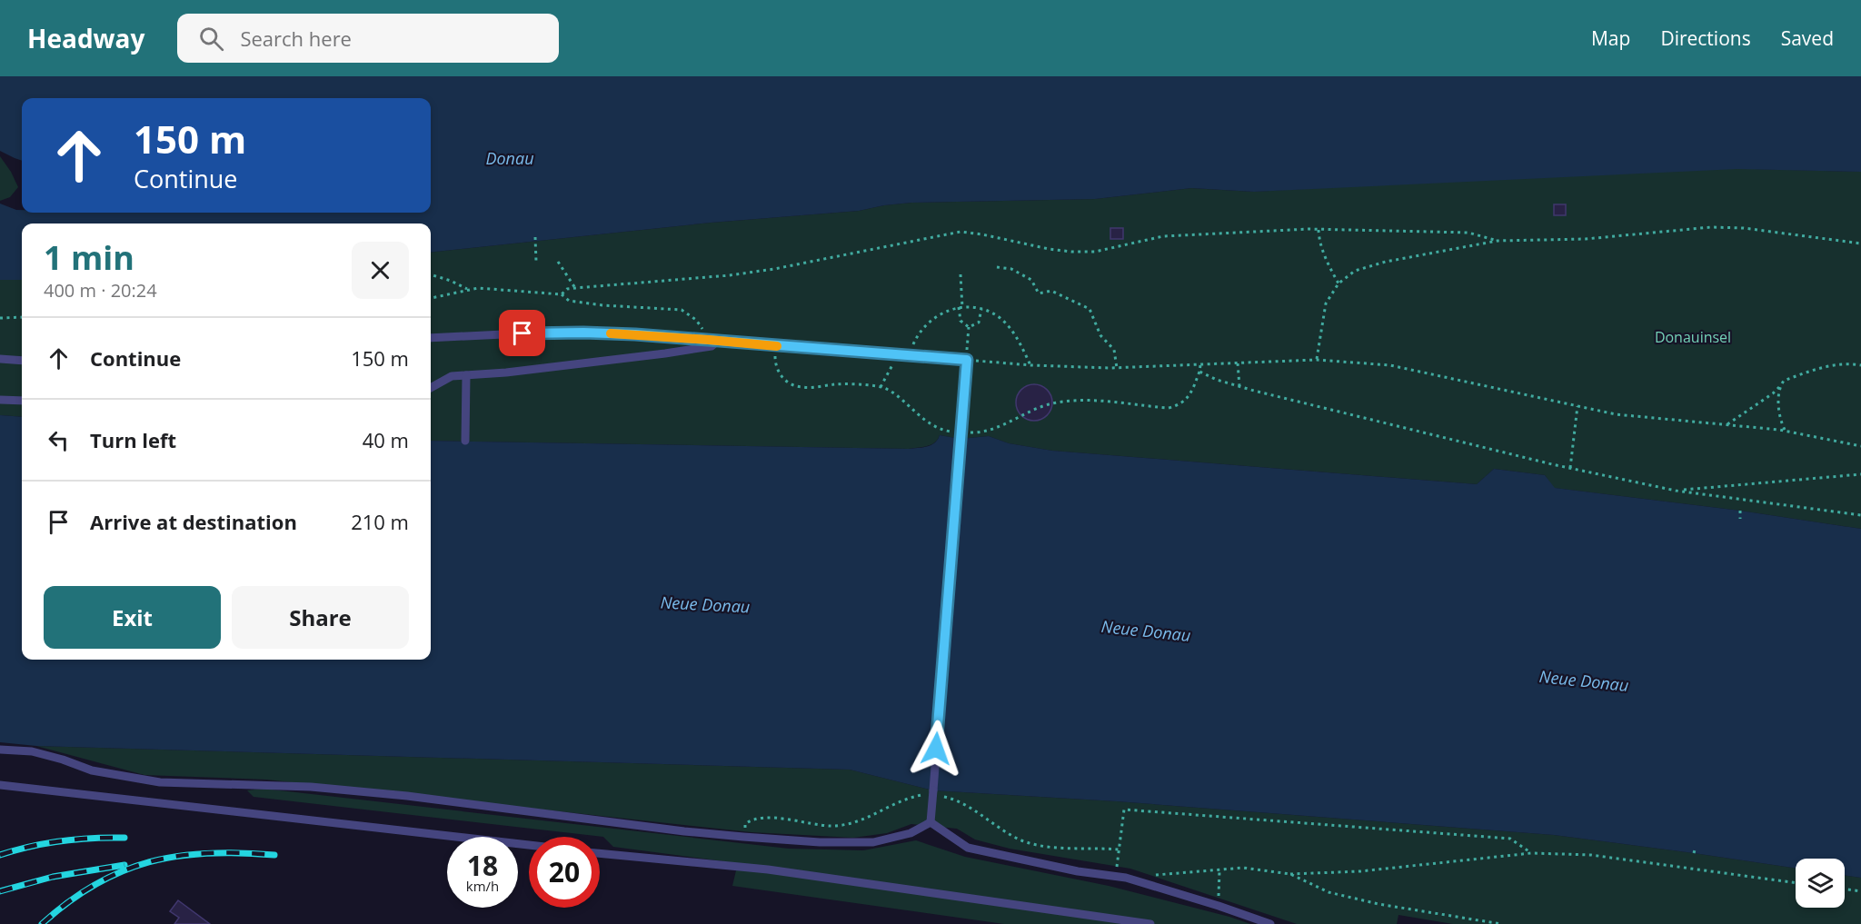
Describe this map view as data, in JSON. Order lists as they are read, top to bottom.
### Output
{
  "water": ["Donau", "Neue Donau"],
  "parks": ["Donauinsel"],
  "page": {
    "header": "Headway",
    "search": "Search here",
    "nav": ["Map", "Directions", "Saved"],
    "turn": ["150 m", "Continue"],
    "heading": ["1 min", "400 m · 20:24"],
    "list": [
      {
        "name": "Continue",
        "value": "150 m"
      },
      {
        "name": "Turn left",
        "value": "40 m"
      },
      {
        "name": "Arrive at destination",
        "value": "210 m"
      }
    ],
    "buttons": ["Exit", "Share"],
    "speed": "18 km/h",
    "limit": "20"
  }
}
